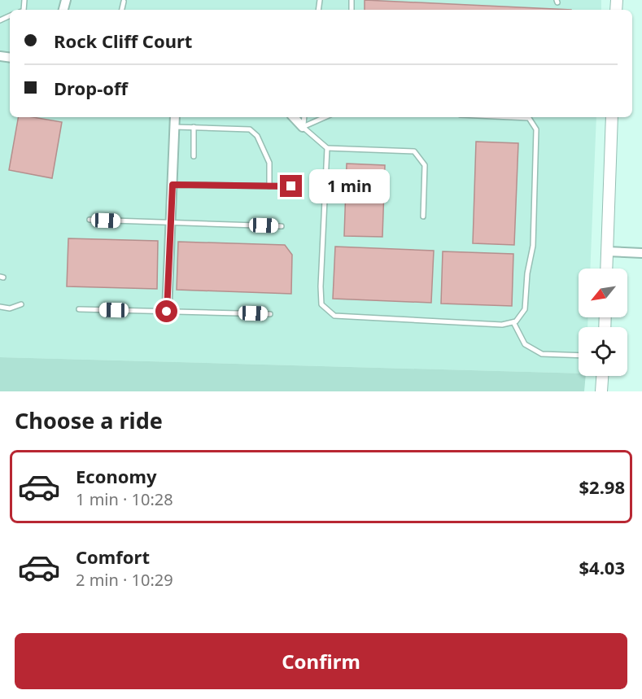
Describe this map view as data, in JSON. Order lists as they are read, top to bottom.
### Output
{
  "north": "bottom left",
  "page": {
    "banner": ["Rock Cliff Court", "Drop-off"],
    "bubble": "1 min",
    "heading": "Choose a ride",
    "list": [
      {
        "name": "Economy",
        "note": "1 min · 10:28",
        "value": "$2.98"
      },
      {
        "name": "Comfort",
        "note": "2 min · 10:29",
        "value": "$4.03"
      }
    ],
    "buttons": "Confirm"
  }
}
